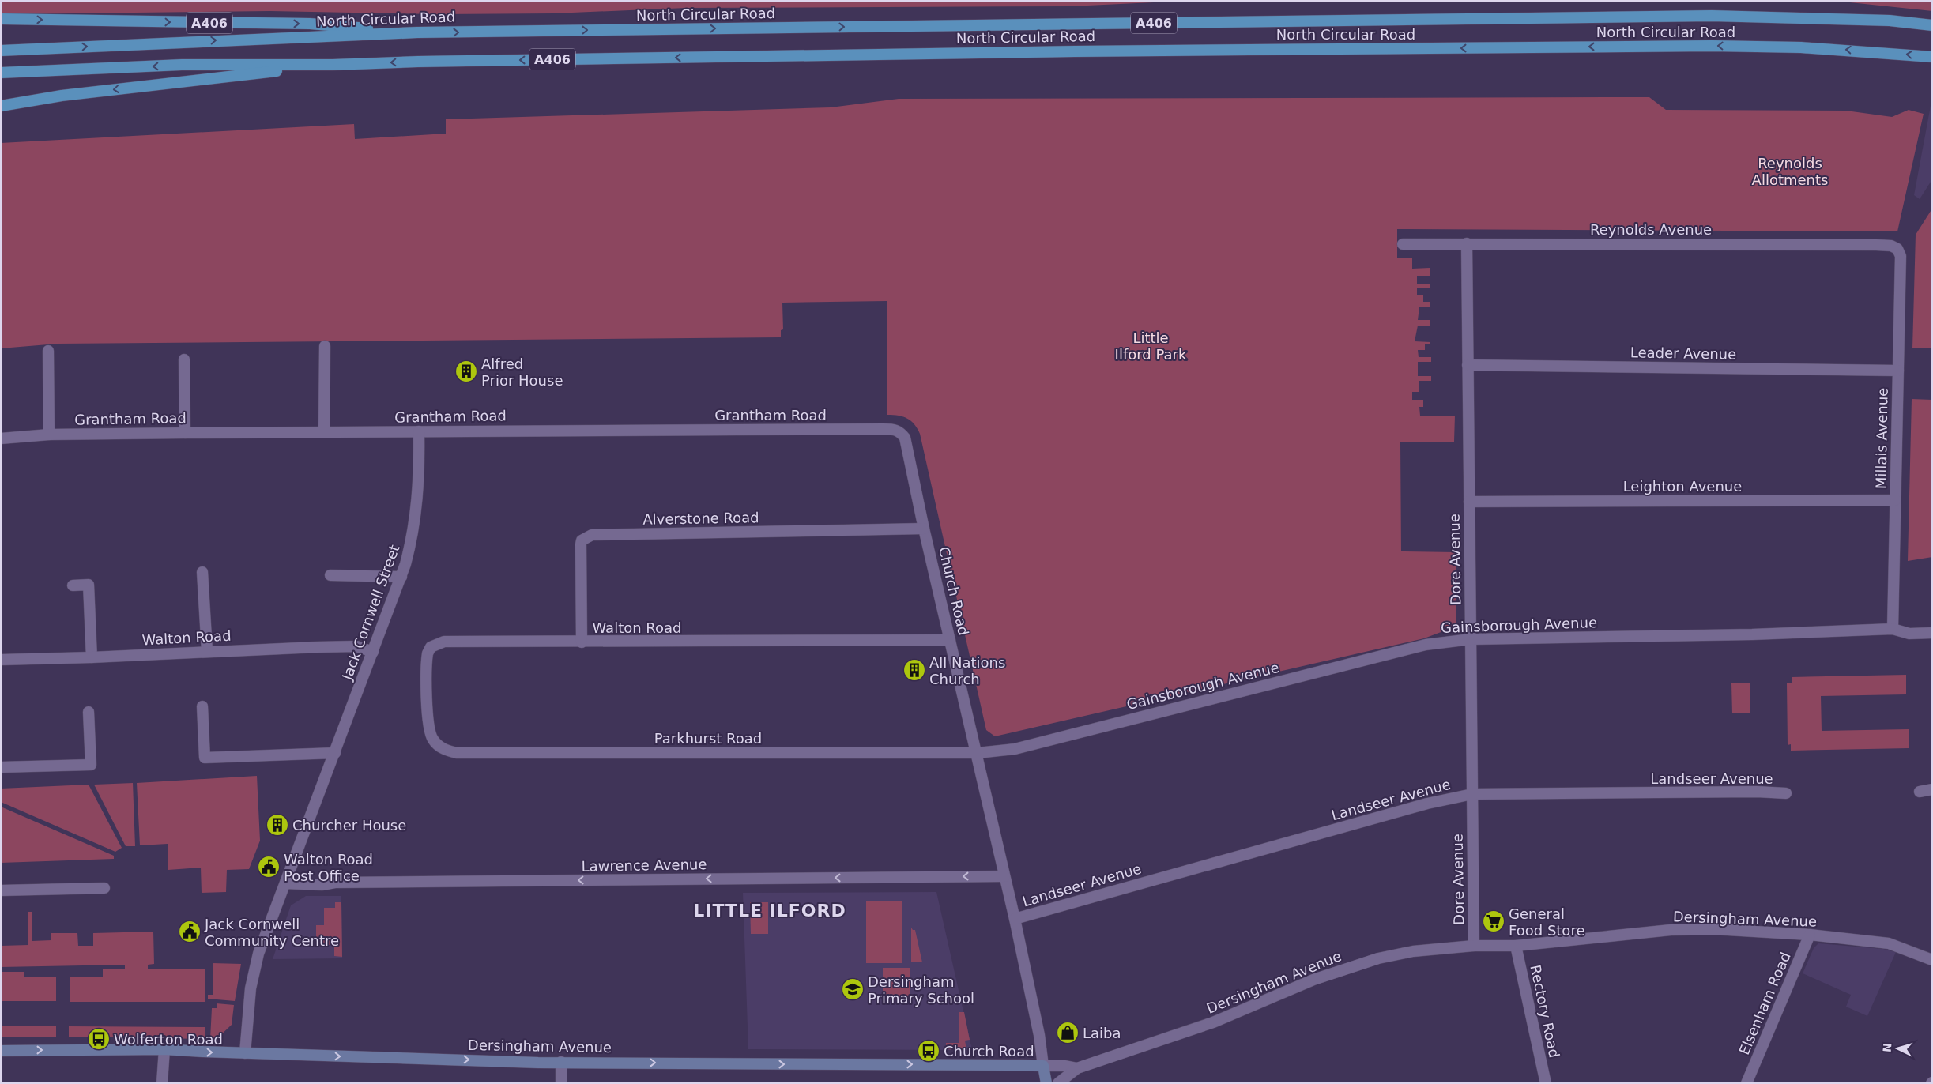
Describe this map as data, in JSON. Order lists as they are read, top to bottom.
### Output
{
  "streets": {
    "highway": ["North Circular Road", "A406"],
    "main road": ["Church Road", "Dersingham Avenue"],
    "street": [
      "Reynolds Avenue",
      "Leader Avenue",
      "Grantham Road",
      "Millais Avenue",
      "Leighton Avenue",
      "Alverstone Road",
      "Dore Avenue",
      "Jack Cornwell Street",
      "Gainsborough Avenue",
      "Walton Road",
      "Parkhurst Road",
      "Landseer Avenue",
      "Lawrence Avenue",
      "Elsenham Road",
      "Rectory Road"
    ]
  },
  "crossings": [
    ["North Circular Road", "A406"],
    ["Reynolds Avenue", "Millais Avenue"],
    ["Reynolds Avenue", "Dore Avenue"],
    ["Leader Avenue", "Millais Avenue"],
    ["Leader Avenue", "Dore Avenue"],
    ["Grantham Road", "Church Road"],
    ["Grantham Road", "Jack Cornwell Street"],
    ["Millais Avenue", "Leighton Avenue"],
    ["Millais Avenue", "Gainsborough Avenue"],
    ["Leighton Avenue", "Dore Avenue"],
    ["Alverstone Road", "Church Road"],
    ["Alverstone Road", "Walton Road"],
    ["Dore Avenue", "Gainsborough Avenue"],
    ["Dore Avenue", "Landseer Avenue"],
    ["Dore Avenue", "Dersingham Avenue"],
    ["Church Road", "Gainsborough Avenue"],
    ["Church Road", "Walton Road"],
    ["Church Road", "Parkhurst Road"],
    ["Church Road", "Landseer Avenue"],
    ["Church Road", "Lawrence Avenue"],
    ["Church Road", "Dersingham Avenue"],
    ["Jack Cornwell Street", "Walton Road"],
    ["Jack Cornwell Street", "Lawrence Avenue"],
    ["Jack Cornwell Street", "Dersingham Avenue"],
    ["Gainsborough Avenue", "Parkhurst Road"],
    ["Walton Road", "Parkhurst Road"],
    ["Dersingham Avenue", "Elsenham Road"],
    ["Dersingham Avenue", "Rectory Road"]
  ],
  "one_way": ["Lawrence Avenue", "Dersingham Avenue"],
  "districts": ["LITTLE ILFORD"],
  "parks": ["Reynolds Allotments", "Little Ilford Park"],
  "places": {
    "building": ["Alfred Prior House", "All Nations Church", "Churcher House"],
    "public building": ["Walton Road Post Office", "Jack Cornwell Community Centre"],
    "supermarket": ["General Food Store"],
    "school or university": ["Dersingham Primary School"],
    "shop": ["Laiba"],
    "bus stop": ["Wolferton Road", "Church Road"]
  },
  "north": "left"
}
